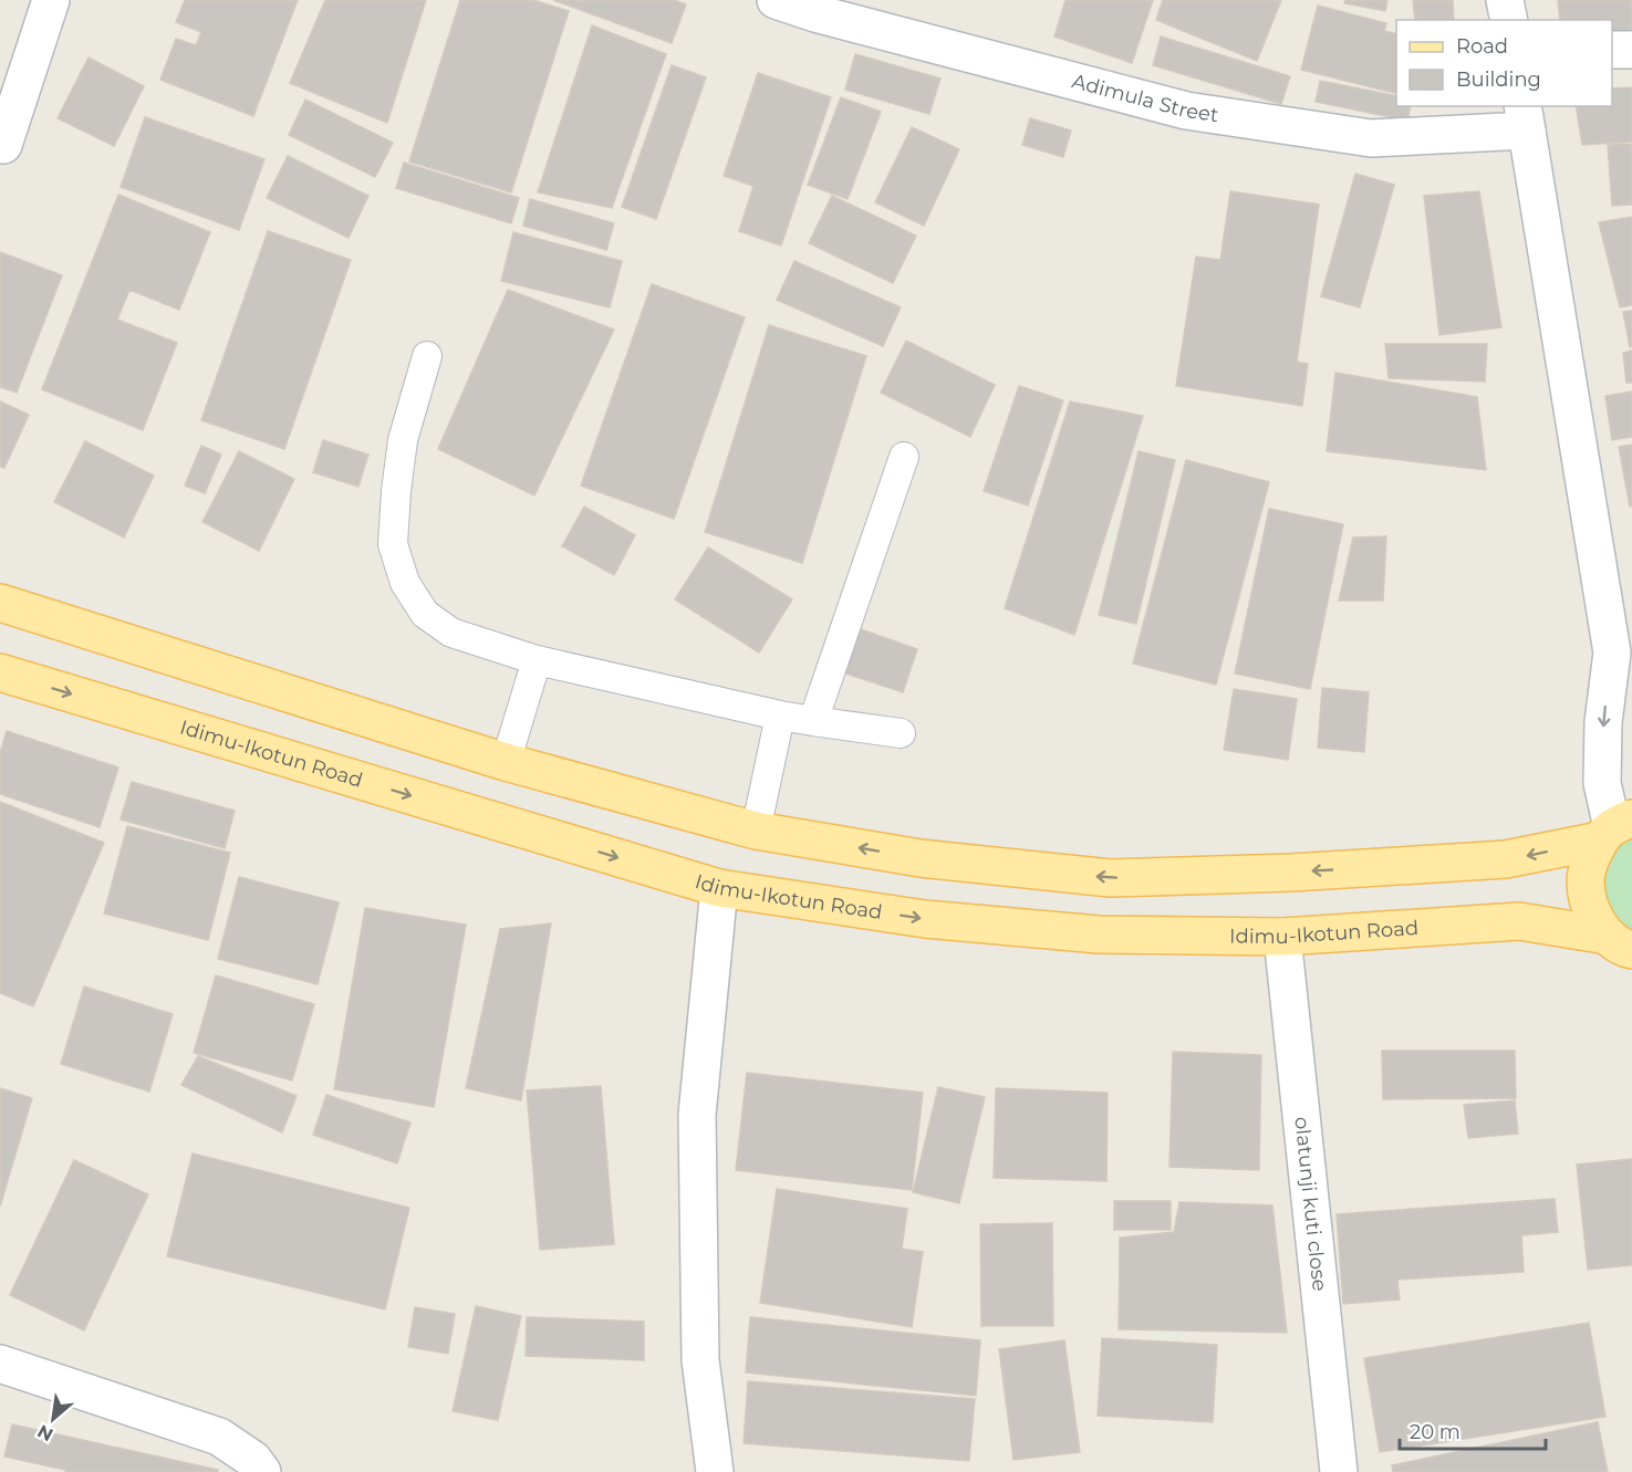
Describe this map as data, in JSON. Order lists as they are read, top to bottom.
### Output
{
  "streets": {
    "main road": ["Idimu-Ikotun Road"],
    "street": ["Adimula Street", "olatunji kuti close"]
  },
  "crossings": [
    ["Idimu-Ikotun Road", "olatunji kuti close"]
  ],
  "legend": ["Road", "Building"],
  "scale_bar": "20 m",
  "north": "bottom left"
}
